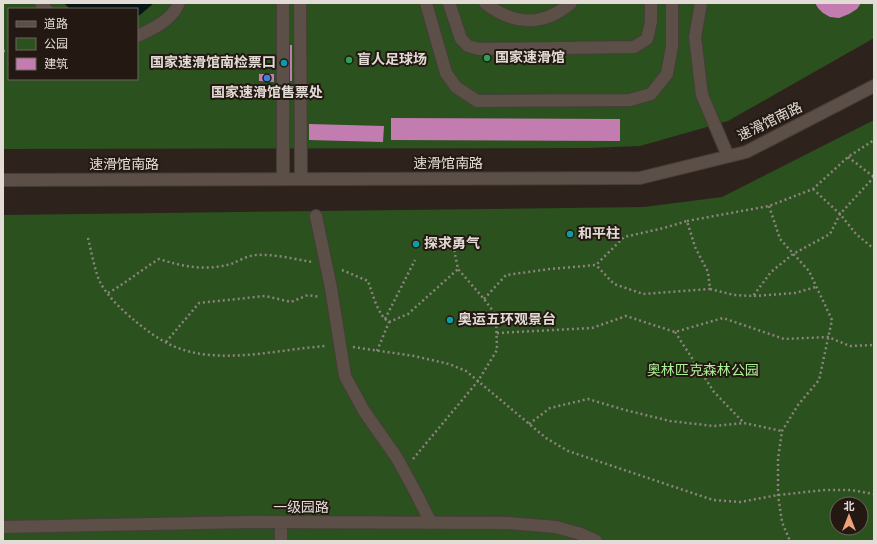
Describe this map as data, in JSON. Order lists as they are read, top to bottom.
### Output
{
  "streets": {
    "street": ["速滑馆南路", "一级园路"]
  },
  "parks": ["奥林匹克森林公园"],
  "places": [
    "国家速滑馆",
    "盲人足球场",
    "国家速滑馆南检票口",
    "国家速滑馆售票处",
    "和平柱",
    "探求勇气",
    "奥运五环观景台"
  ],
  "legend": ["道路", "公园", "建筑"],
  "north": "top"
}
